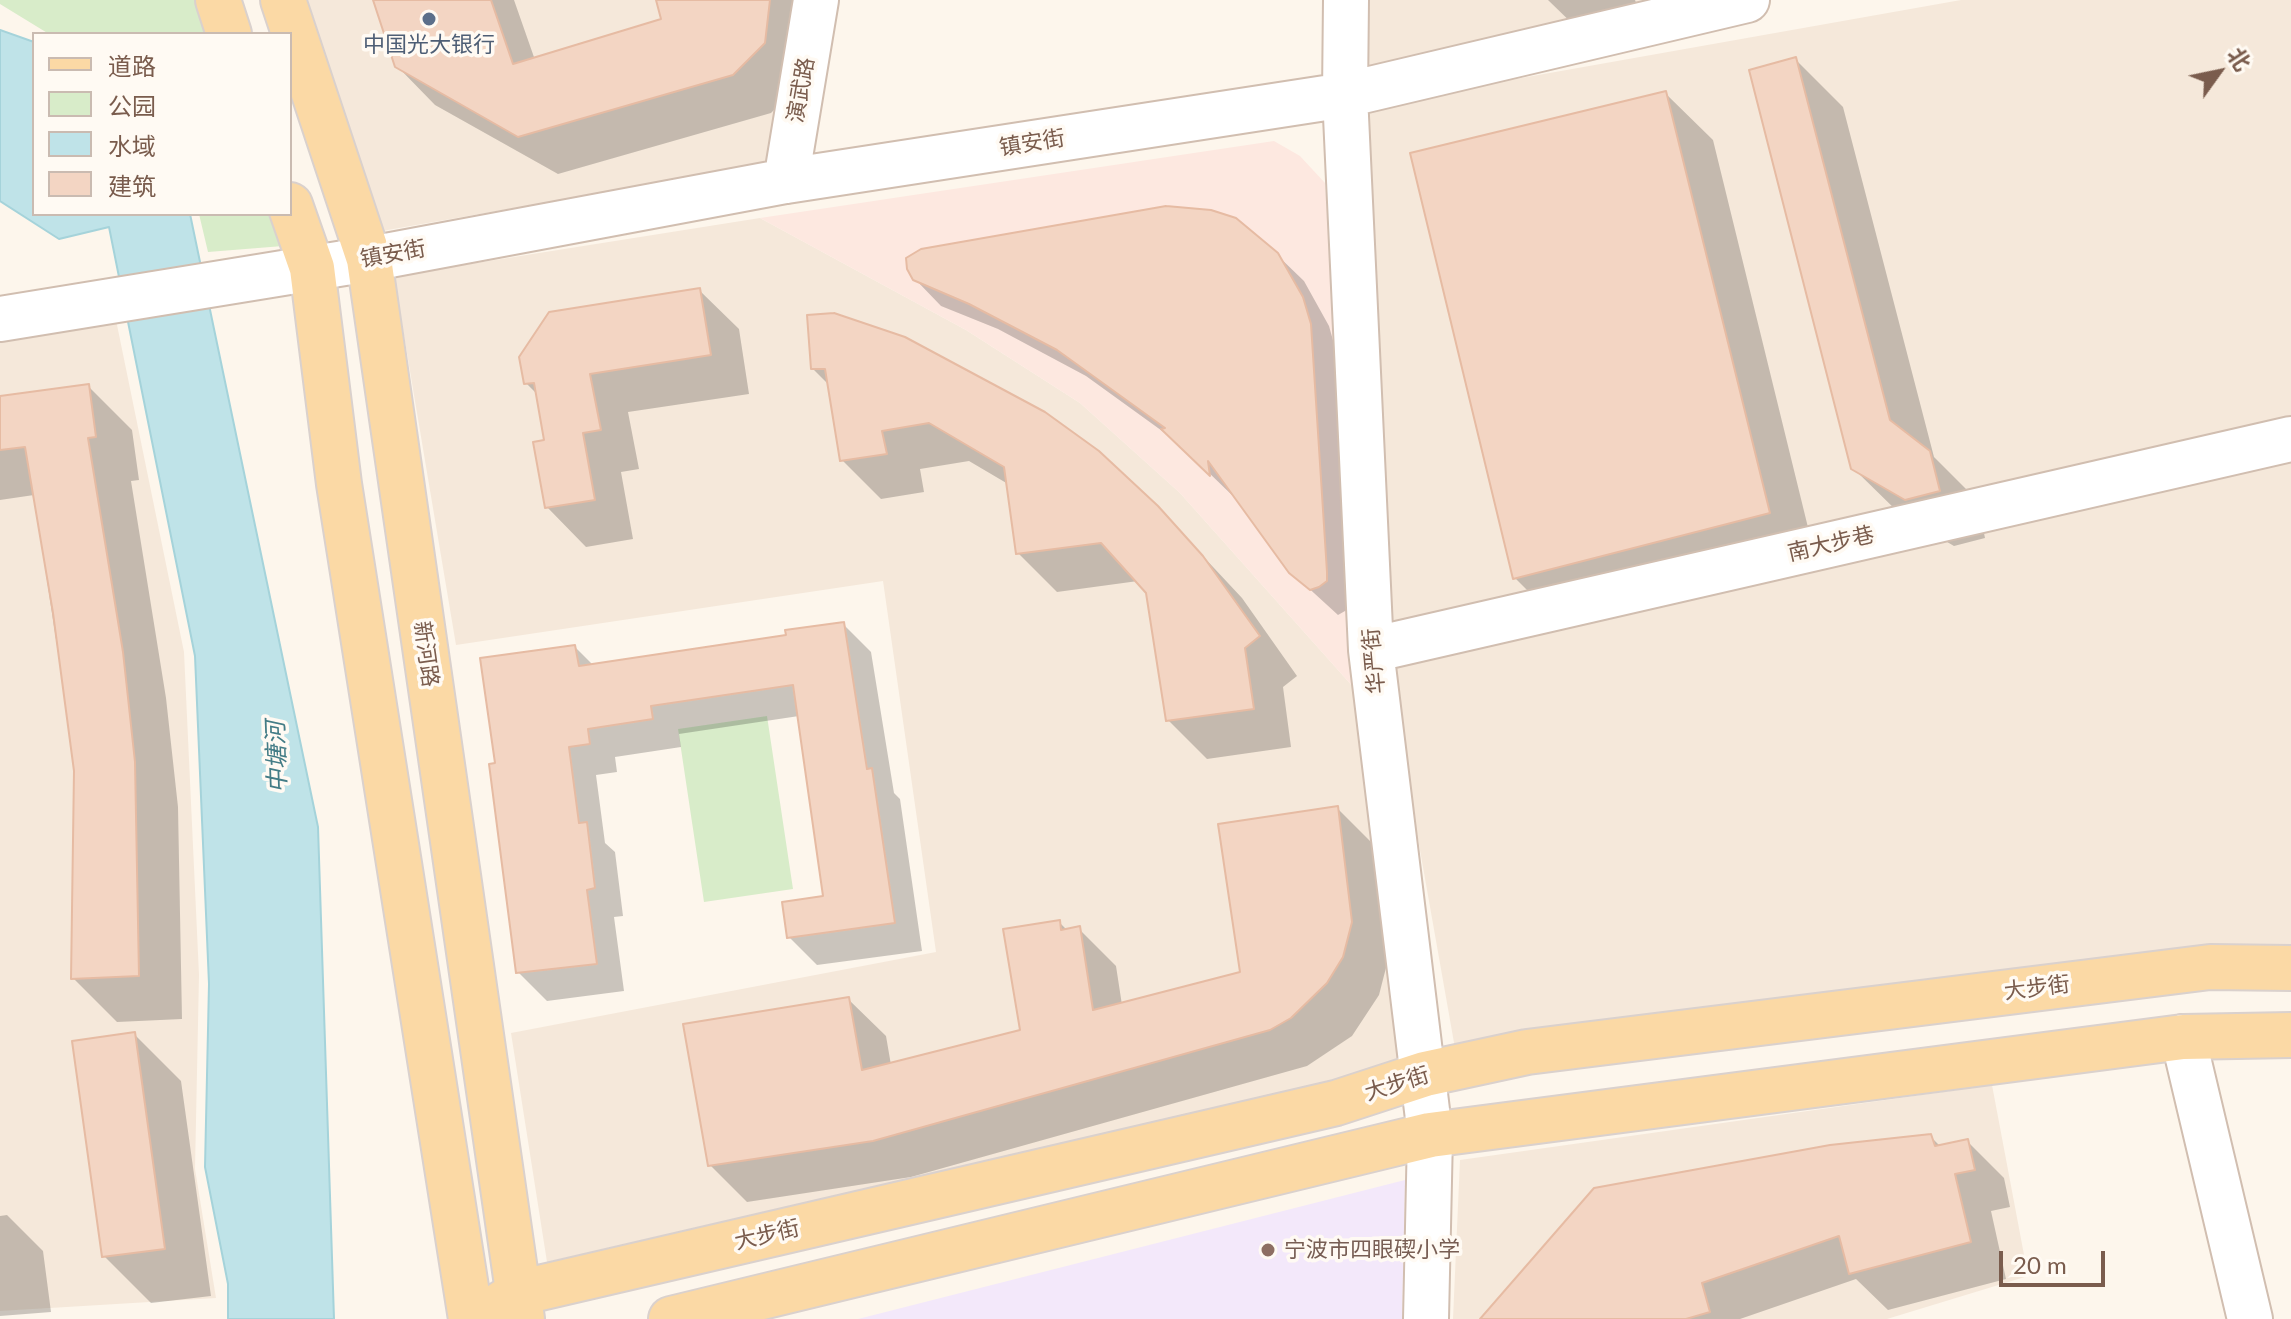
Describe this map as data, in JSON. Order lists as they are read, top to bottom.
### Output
{
  "streets": {
    "main road": ["新河路", "大步街"],
    "street": [
      "演武路",
      "镇安街",
      "南大步巷",
      "华严街"
    ]
  },
  "crossings": [
    ["演武路", "镇安街"],
    ["镇安街", "新河路"],
    ["镇安街", "华严街"],
    ["南大步巷", "华严街"],
    ["新河路", "大步街"],
    ["华严街", "大步街"]
  ],
  "water": ["中塘河"],
  "places": ["中国光大银行", "宁波市四眼碶小学"],
  "legend": [
    "道路",
    "公园",
    "水域",
    "建筑"
  ],
  "scale_bar": "20 m",
  "north": "top right"
}
